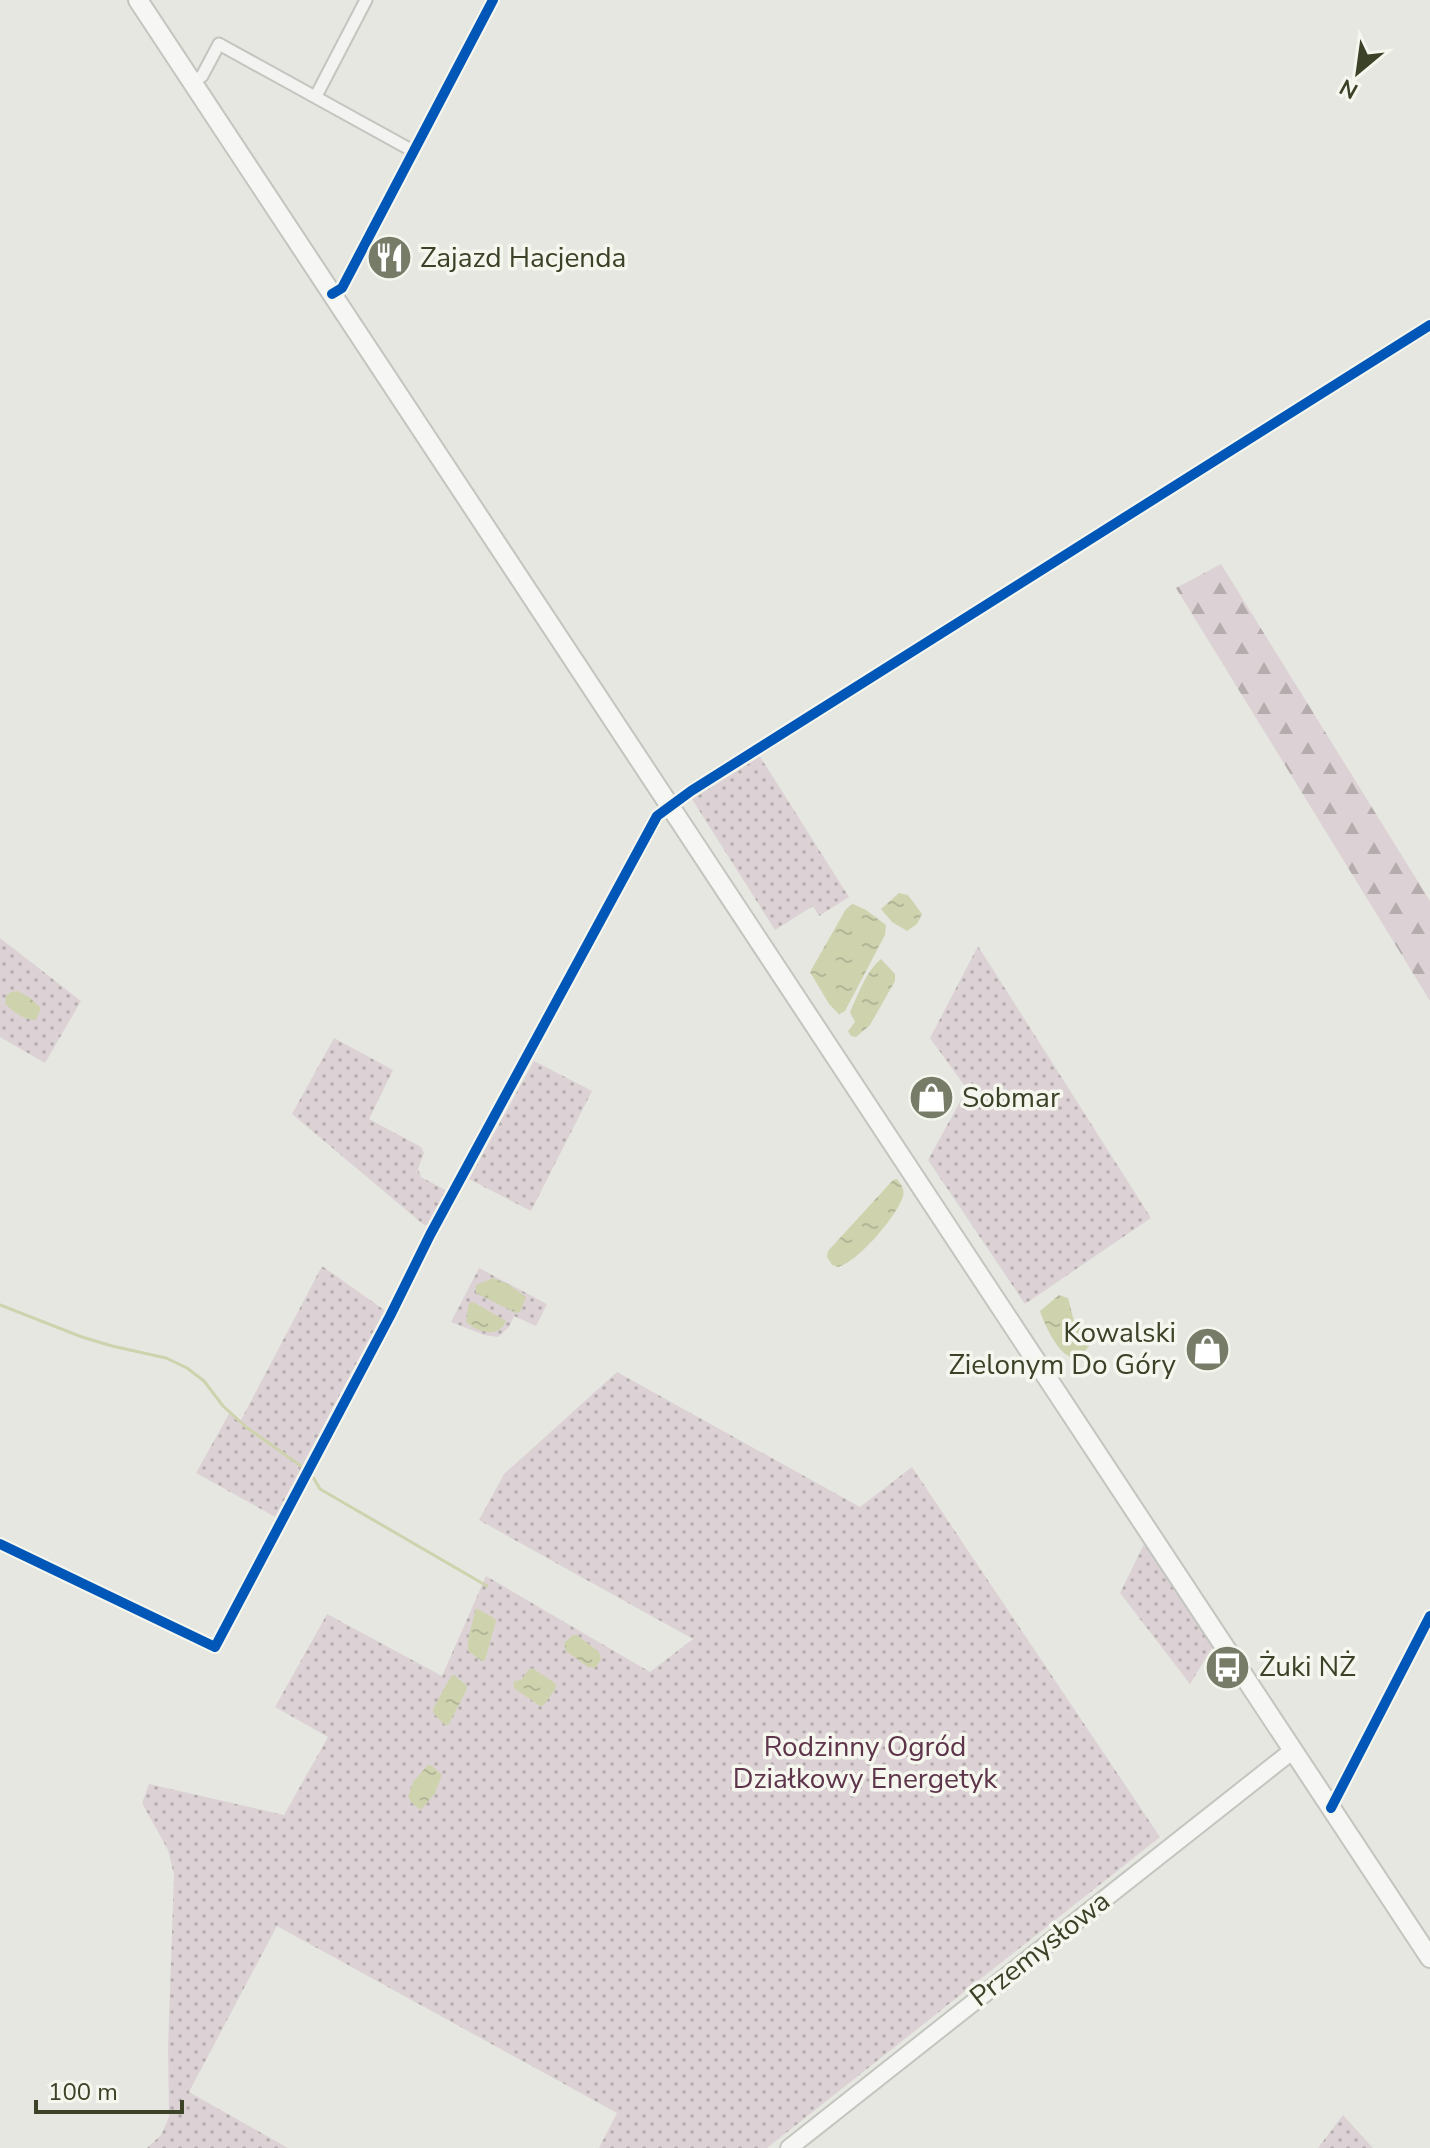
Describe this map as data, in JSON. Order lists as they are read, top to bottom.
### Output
{
  "streets": {
    "main road": ["Przemysłowa"]
  },
  "parks": ["Rodzinny Ogród Działkowy Energetyk"],
  "places": {
    "restaurant": ["Zajazd Hacjenda"],
    "shop": ["Sobmar", "Kowalski Zielonym Do Góry"],
    "bus stop": ["Żuki NŻ"]
  },
  "scale_bar": "100 m",
  "north": "bottom left"
}
